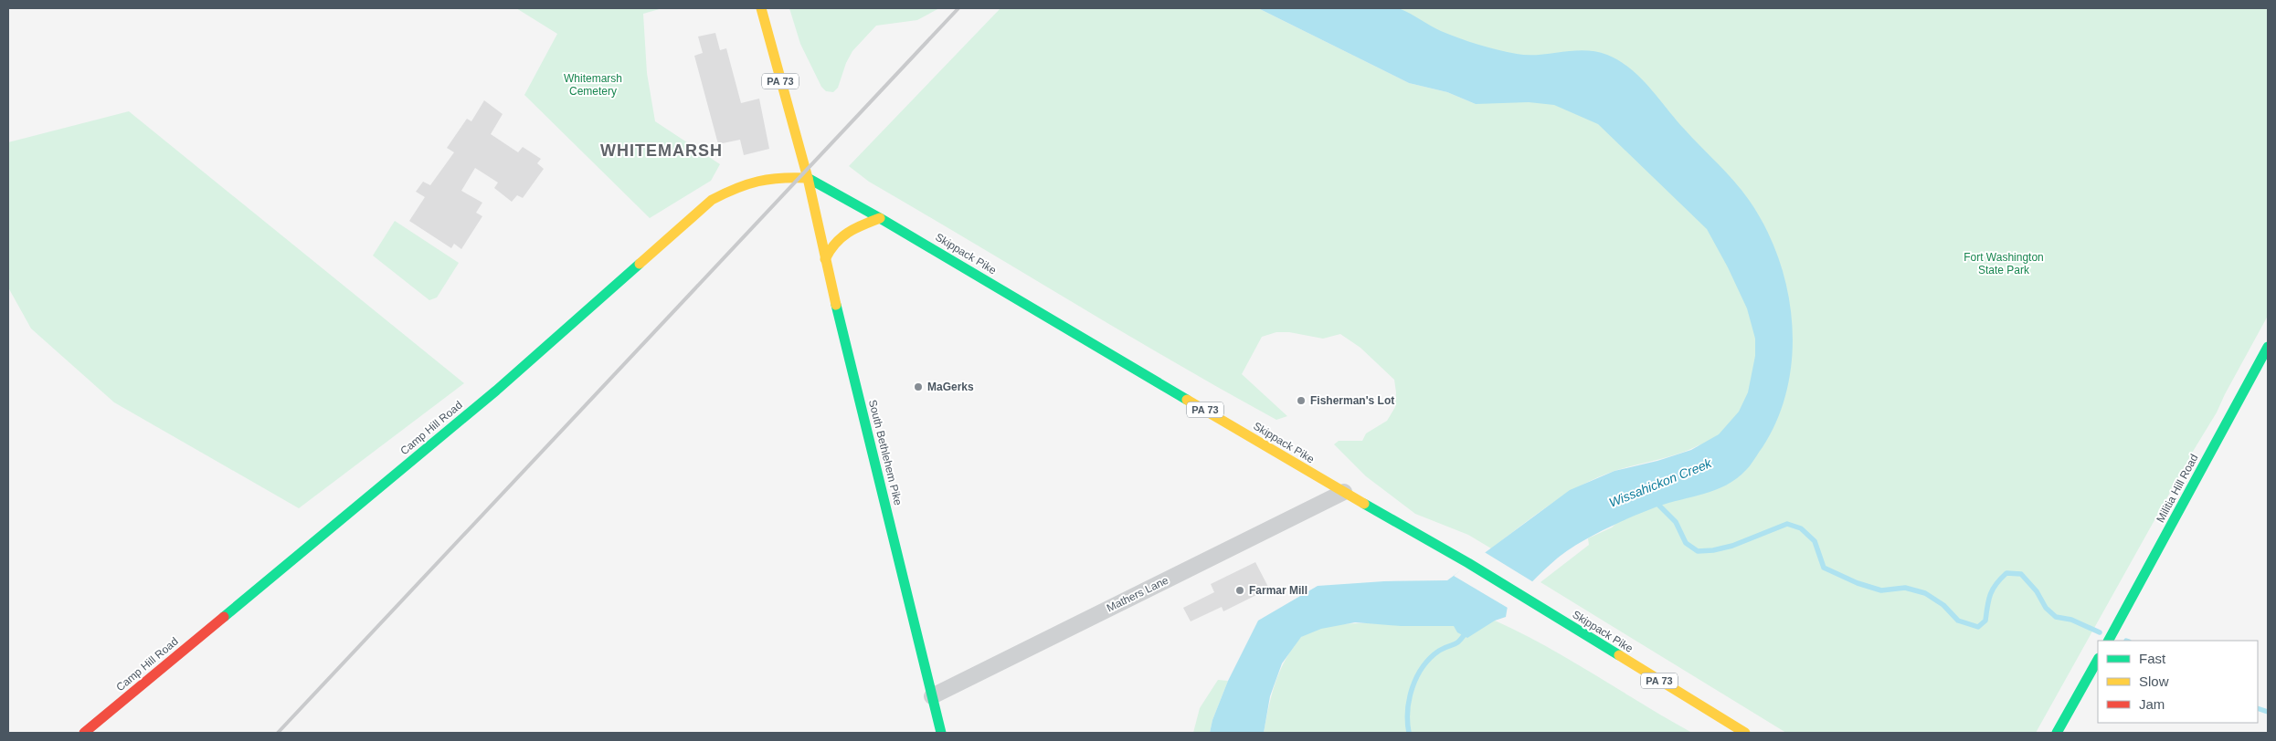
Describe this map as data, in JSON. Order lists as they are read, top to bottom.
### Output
{
  "streets": {
    "main road": [
      "PA 73",
      "Skippack Pike",
      "Camp Hill Road",
      "South Bethlehem Pike",
      "Militia Hill Road"
    ],
    "street": ["Mathers Lane"]
  },
  "crossings": [
    ["PA 73", "Skippack Pike"],
    ["PA 73", "Camp Hill Road"],
    ["PA 73", "South Bethlehem Pike"],
    ["Skippack Pike", "Camp Hill Road"],
    ["Skippack Pike", "South Bethlehem Pike"],
    ["Skippack Pike", "Mathers Lane"],
    ["Camp Hill Road", "South Bethlehem Pike"],
    ["South Bethlehem Pike", "Mathers Lane"]
  ],
  "districts": ["WHITEMARSH"],
  "water": ["Wissahickon Creek"],
  "parks": ["Whitemarsh Cemetery", "Fort Washington State Park"],
  "places": ["MaGerks", "Fisherman's Lot", "Farmar Mill"],
  "legend": ["Fast", "Slow", "Jam"]
}
